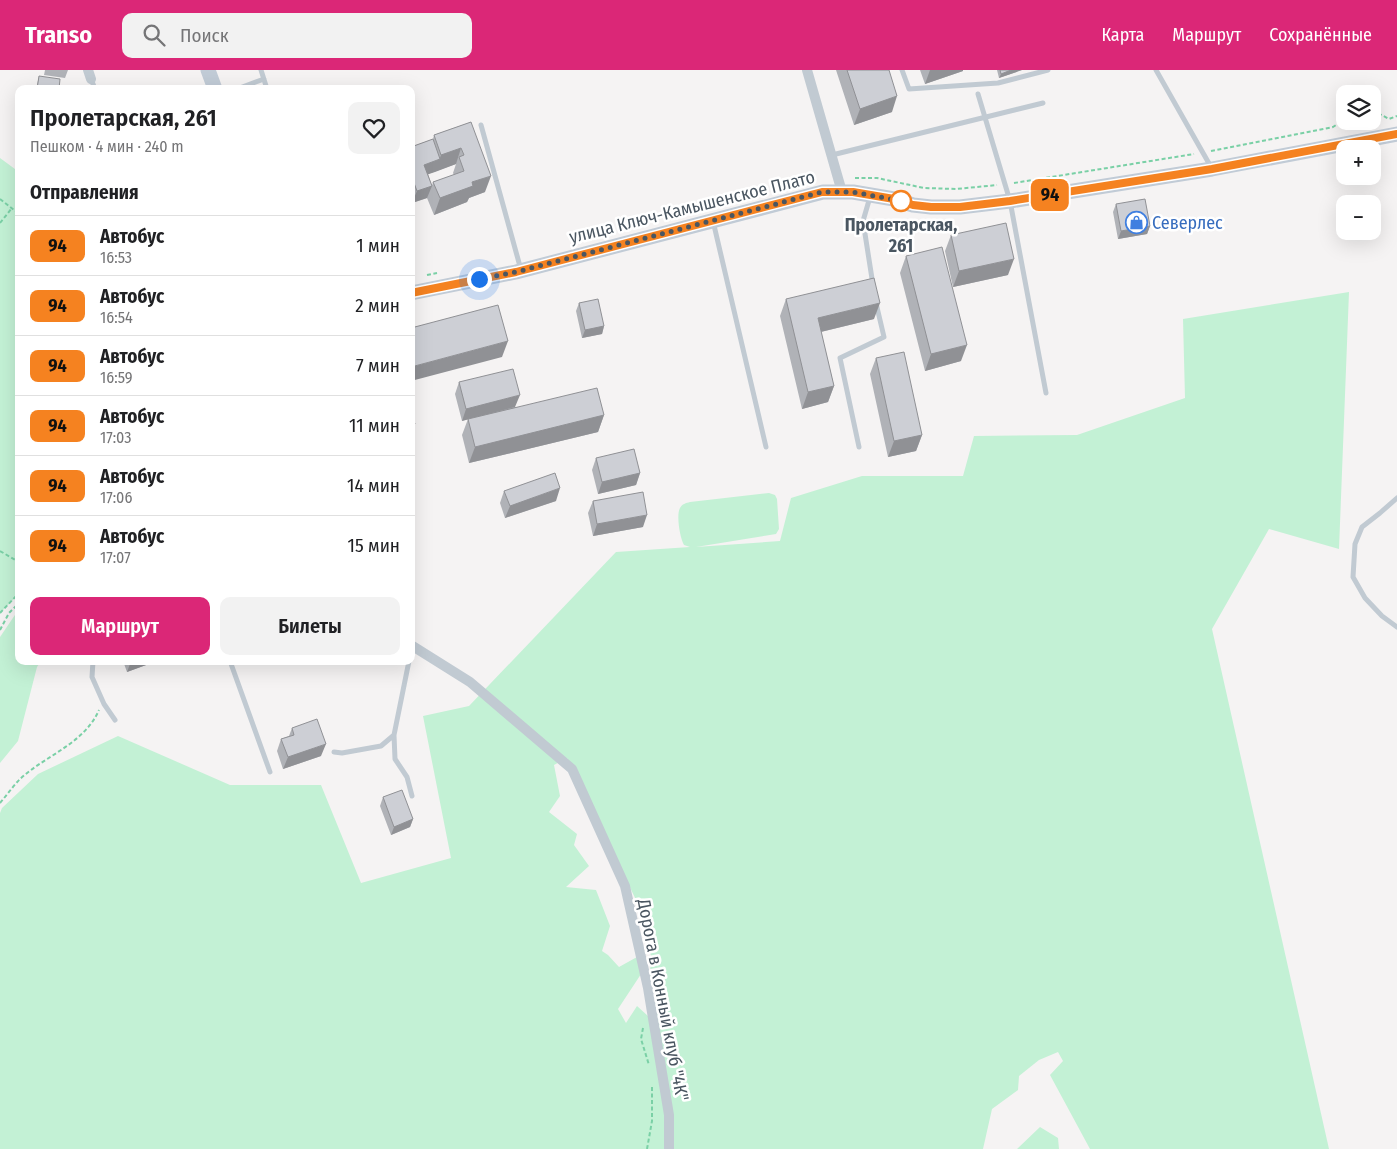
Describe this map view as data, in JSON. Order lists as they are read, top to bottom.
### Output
{
  "streets": {
    "main road": ["улица Ключ-Камышенское Плато"],
    "street": ["Дорога в Конный клуб \"4К\""]
  },
  "places": {
    "other": ["Пролетарская, 261"],
    "shop": ["Северлес"]
  },
  "lines": ["bus line 94"],
  "page": {
    "header": "Transo",
    "search": "Поиск",
    "nav": ["Карта", "Маршрут", "Сохранённые"],
    "on_map": "94",
    "map_buttons": ["+", "−"],
    "heading": [
      ["Пролетарская, 261", "Пешком · 4 мин · 240 m"],
      "Отправления"
    ],
    "list": [
      {
        "mark": "94",
        "name": "Автобус",
        "note": "16:53",
        "value": "1 мин"
      },
      {
        "mark": "94",
        "name": "Автобус",
        "note": "16:54",
        "value": "2 мин"
      },
      {
        "mark": "94",
        "name": "Автобус",
        "note": "16:59",
        "value": "7 мин"
      },
      {
        "mark": "94",
        "name": "Автобус",
        "note": "17:03",
        "value": "11 мин"
      },
      {
        "mark": "94",
        "name": "Автобус",
        "note": "17:06",
        "value": "14 мин"
      },
      {
        "mark": "94",
        "name": "Автобус",
        "note": "17:07",
        "value": "15 мин"
      }
    ],
    "buttons": ["Маршрут", "Билеты"]
  }
}
